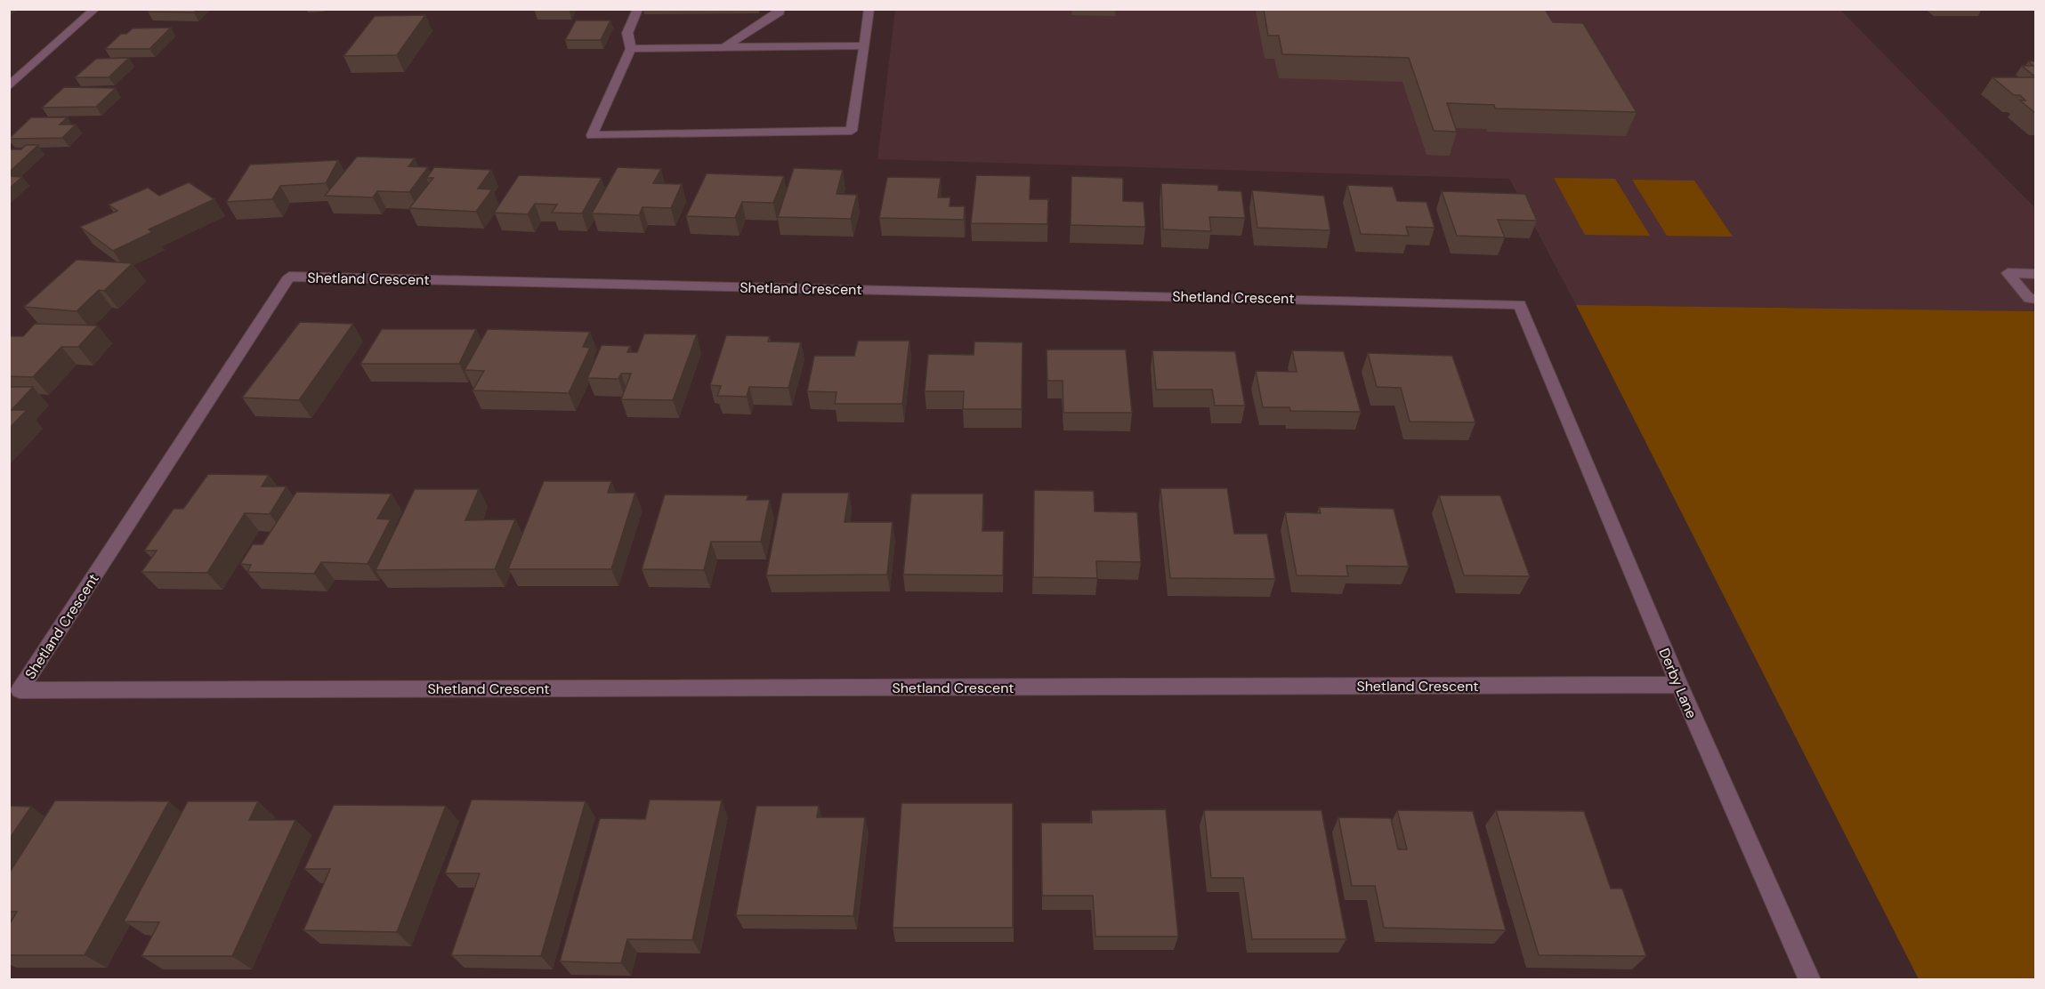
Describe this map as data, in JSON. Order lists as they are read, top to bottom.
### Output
{
  "streets": {
    "street": ["Shetland Crescent", "Derby Lane"]
  },
  "crossings": [
    ["Shetland Crescent", "Derby Lane"]
  ]
}
